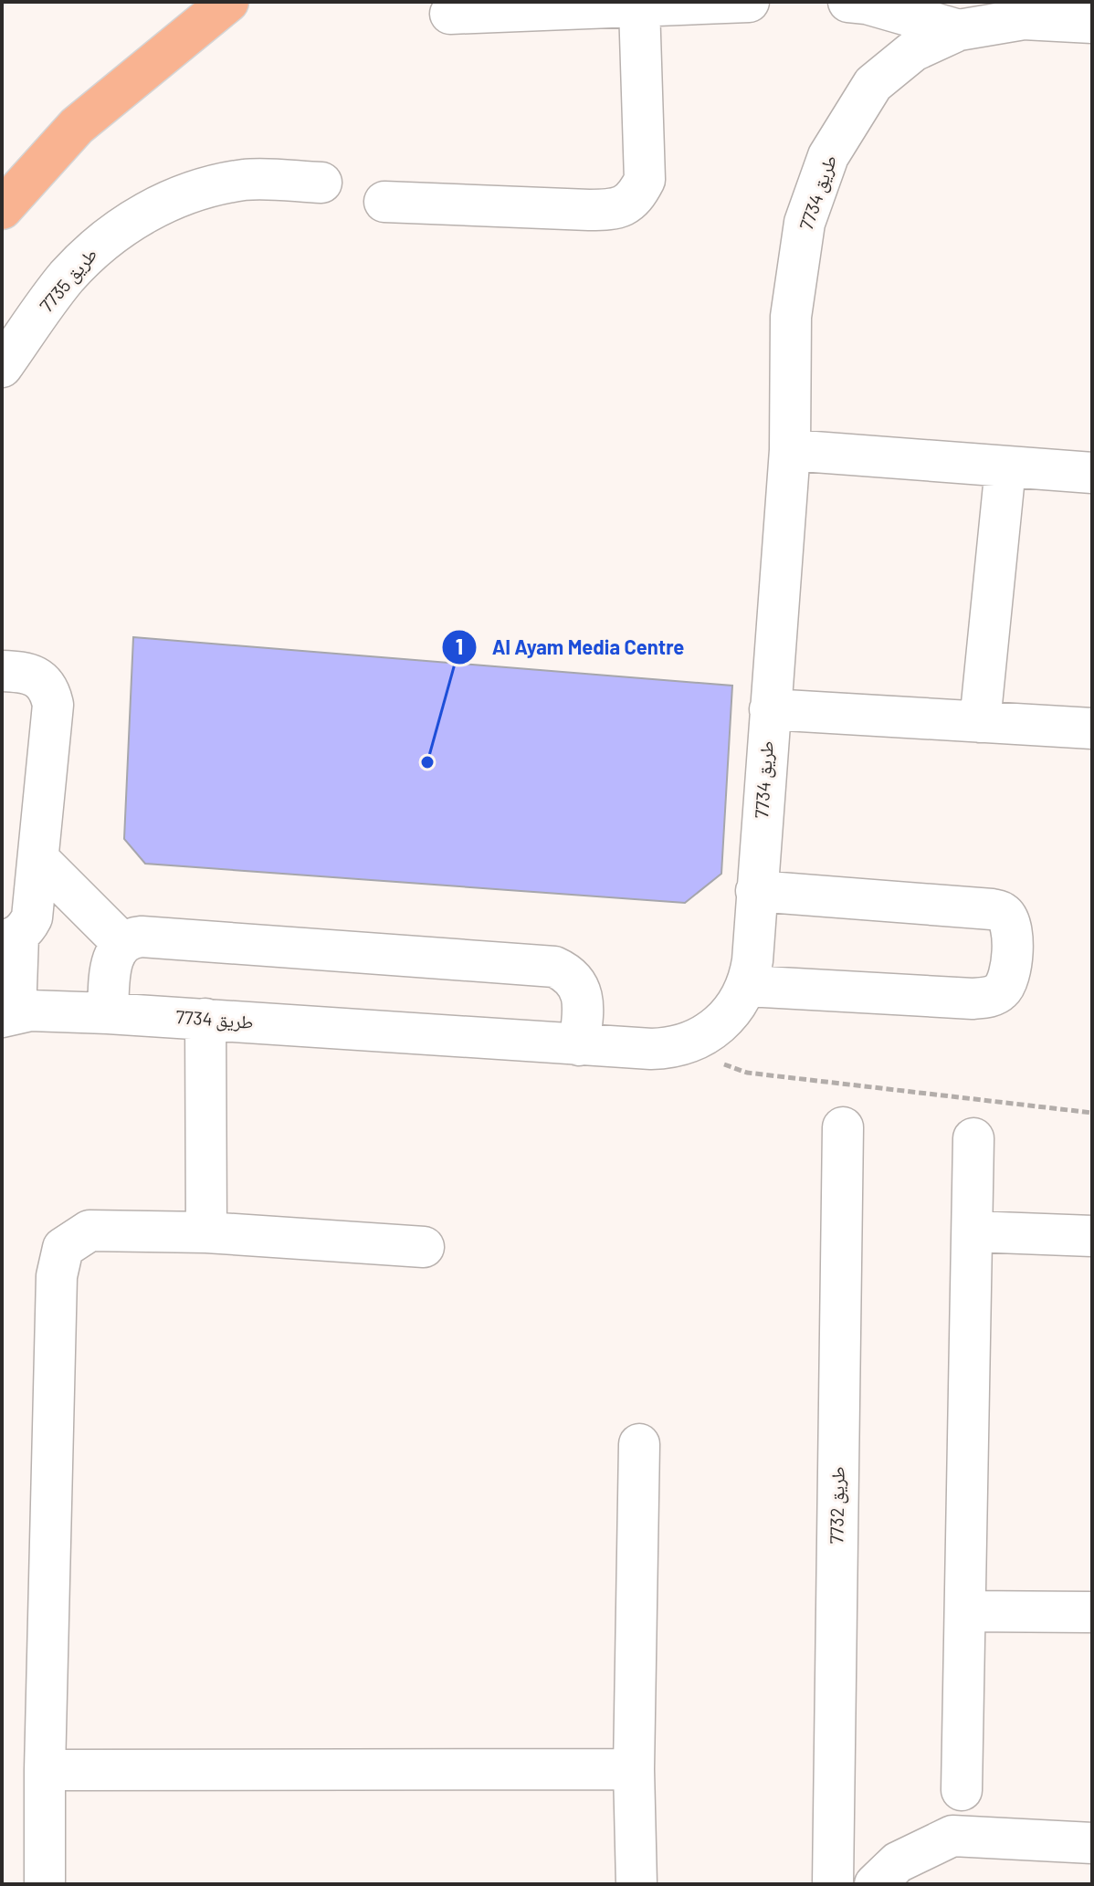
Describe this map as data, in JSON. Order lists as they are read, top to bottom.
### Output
{
  "streets": {
    "street": ["طريق 7734", "طريق 7735", "طريق 7732"]
  },
  "places": ["Al Ayam Media Centre"]
}
